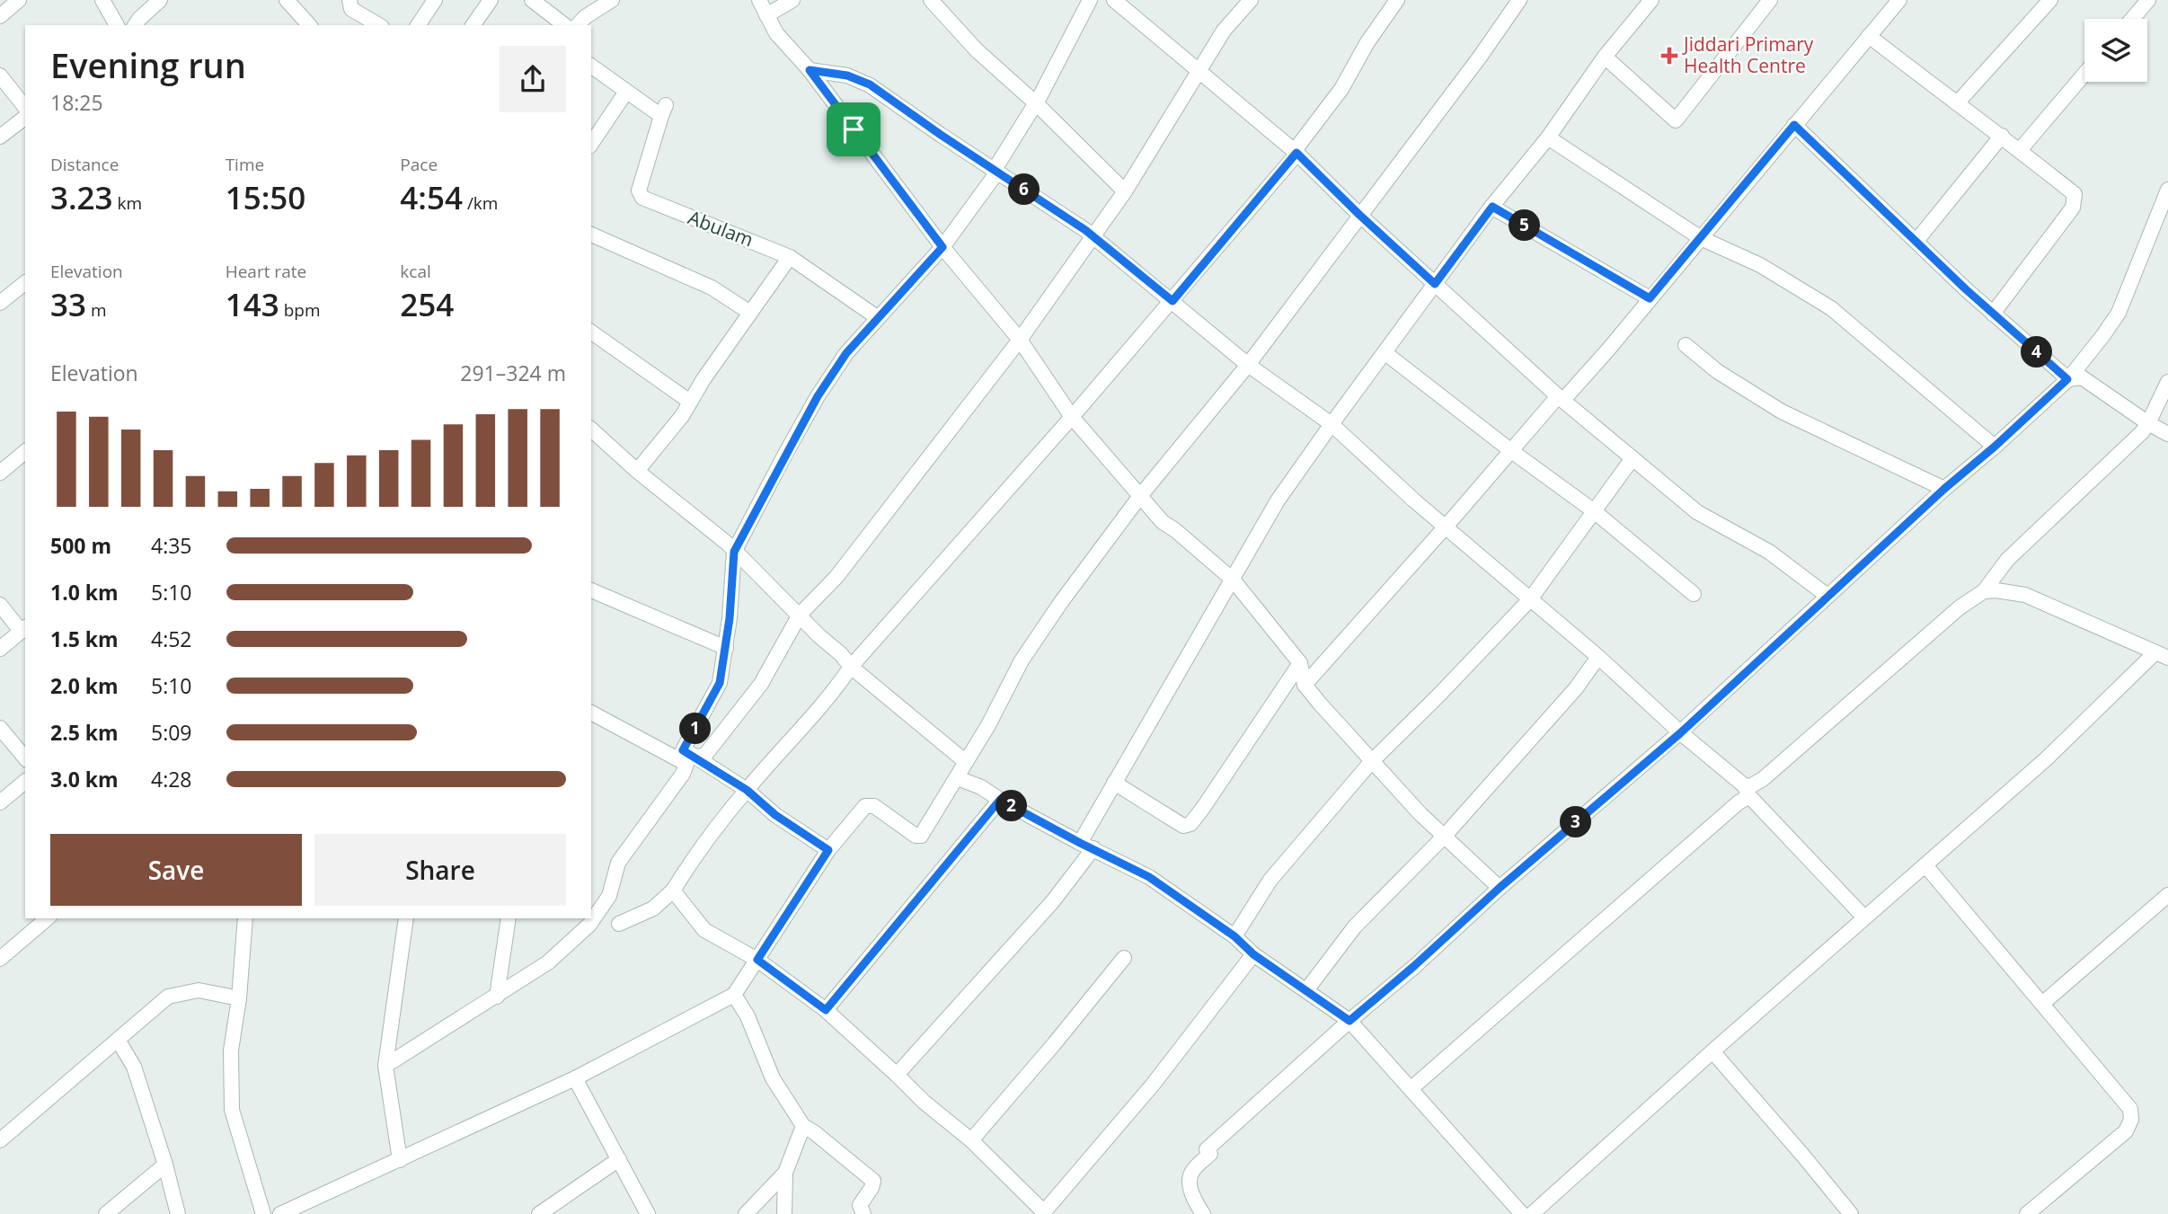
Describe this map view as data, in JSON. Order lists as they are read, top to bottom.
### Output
{
  "streets": {
    "street": ["Abulam"]
  },
  "places": {
    "health": ["Jiddari Primary Health Centre"]
  },
  "page": {
    "heading": ["Evening run", "18:25"],
    "stats": [
      ["Distance", "3.23 km"],
      ["Time", "15:50"],
      ["Pace", "4:54 /km"],
      ["Elevation", "33 m"],
      ["Heart rate", "143 bpm"],
      ["kcal", "254"]
    ],
    "pins": [
      "6",
      "5",
      "4",
      "1",
      "2",
      "3"
    ],
    "chart": ["Elevation", "291–324 m"],
    "list": [
      {
        "name": "500 m",
        "note": "4:35"
      },
      {
        "name": "1.0 km",
        "note": "5:10"
      },
      {
        "name": "1.5 km",
        "note": "4:52"
      },
      {
        "name": "2.0 km",
        "note": "5:10"
      },
      {
        "name": "2.5 km",
        "note": "5:09"
      },
      {
        "name": "3.0 km",
        "note": "4:28"
      }
    ],
    "buttons": ["Save", "Share"]
  }
}
